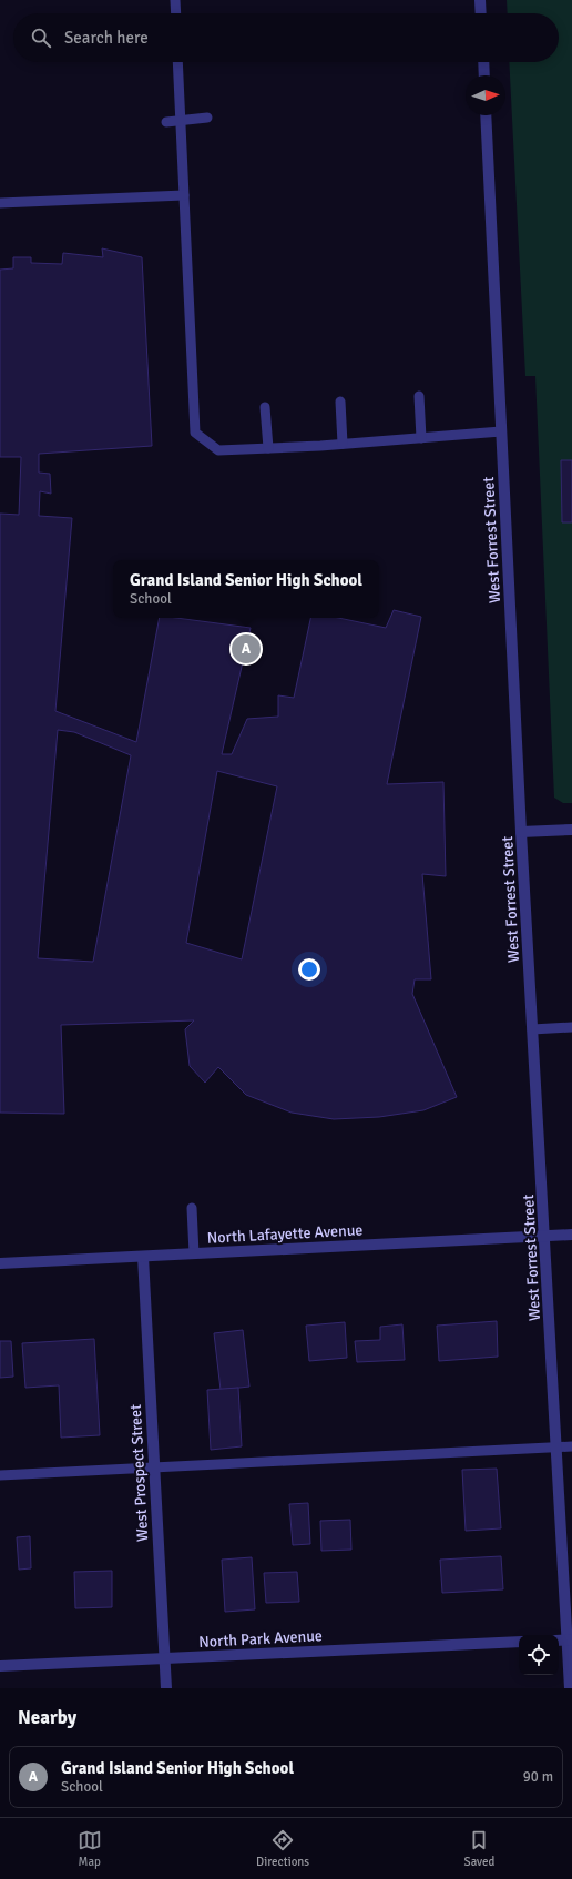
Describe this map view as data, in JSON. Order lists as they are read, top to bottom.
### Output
{
  "streets": {
    "street": [
      "West Forrest Street",
      "North Lafayette Avenue",
      "West Prospect Street",
      "North Park Avenue"
    ]
  },
  "crossings": [
    ["West Forrest Street", "North Lafayette Avenue"],
    ["North Lafayette Avenue", "West Prospect Street"],
    ["West Prospect Street", "North Park Avenue"]
  ],
  "north": "right",
  "page": {
    "search": "Search here",
    "popup": ["Grand Island Senior High School", "School"],
    "pins": "A",
    "heading": "Nearby",
    "list": [
      {
        "mark": "A",
        "name": "Grand Island Senior High School",
        "note": "School",
        "value": "90 m"
      }
    ],
    "nav": ["Map", "Directions", "Saved"]
  }
}
